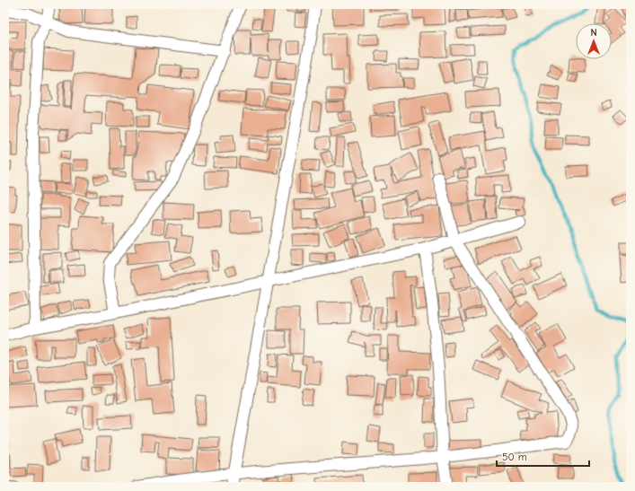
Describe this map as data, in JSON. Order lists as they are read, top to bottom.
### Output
{
  "scale_bar": "50 m",
  "north": "top"
}
